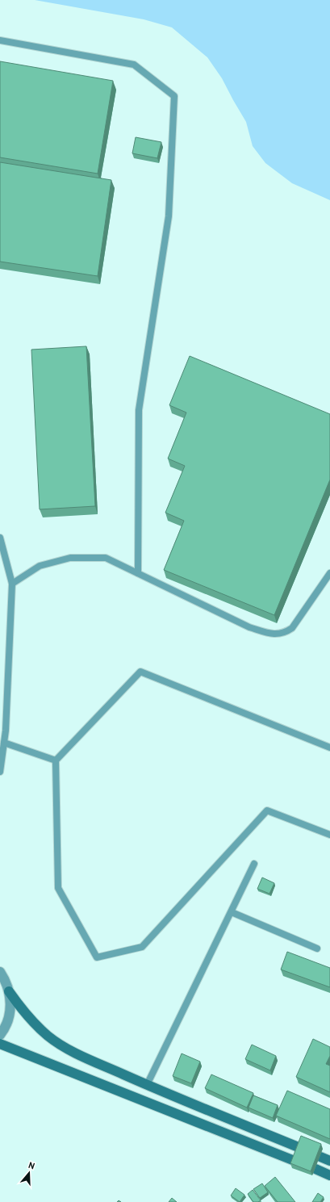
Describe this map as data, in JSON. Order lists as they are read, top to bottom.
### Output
{
  "north": "top"
}
